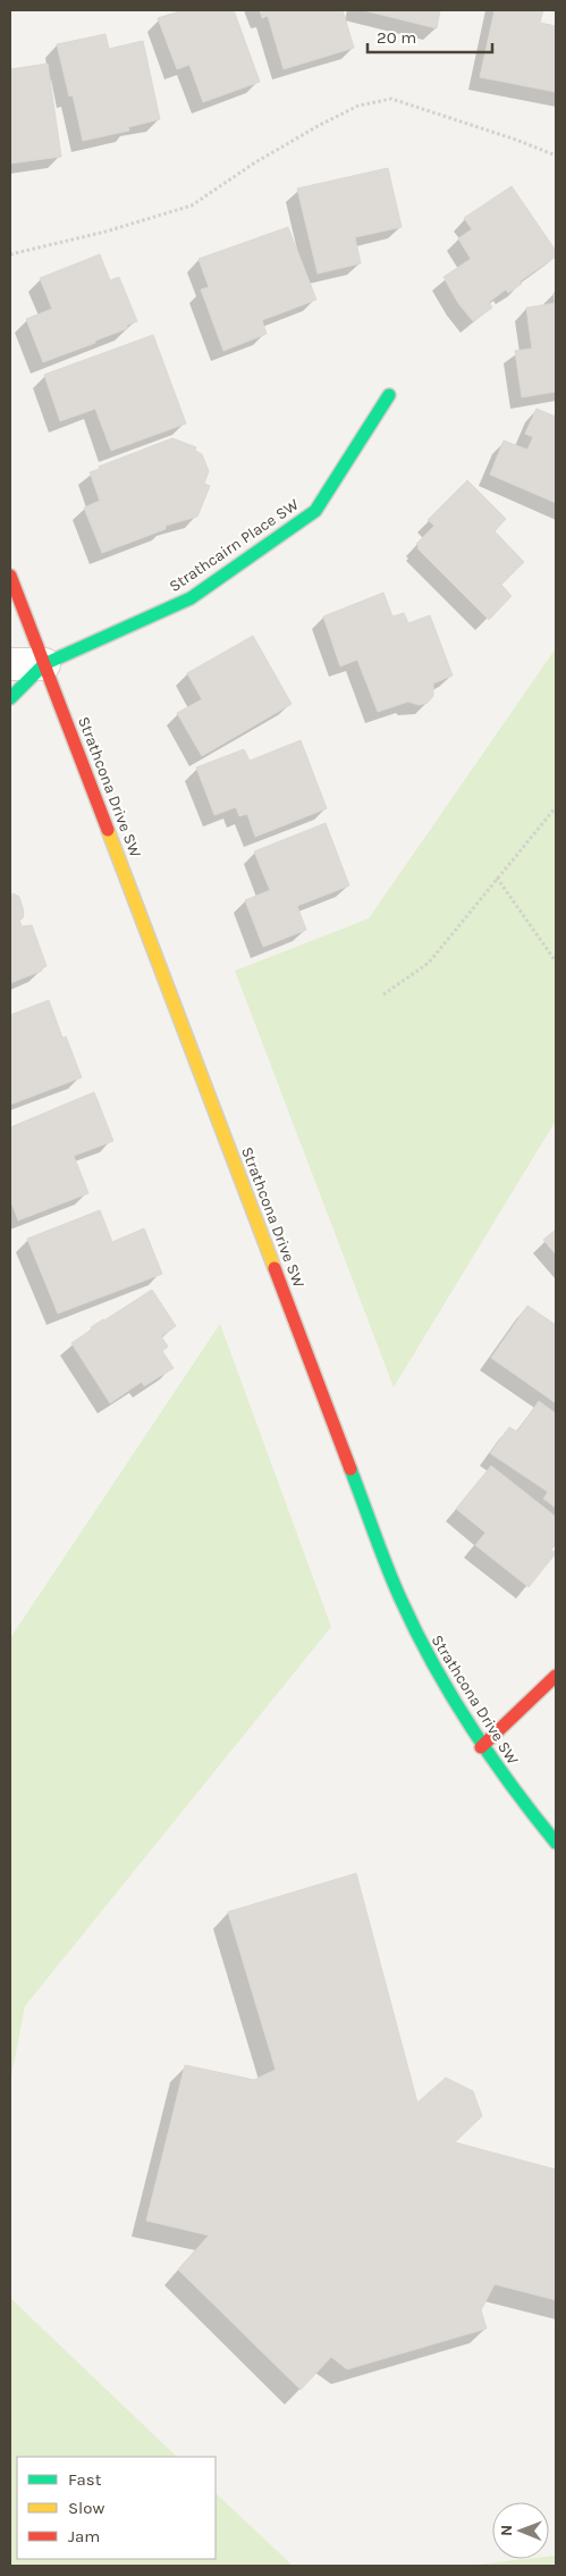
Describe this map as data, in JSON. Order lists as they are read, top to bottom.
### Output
{
  "streets": {
    "street": ["Strathcairn Place SW", "Strathcona Drive SW"]
  },
  "crossings": [
    ["Strathcairn Place SW", "Strathcona Drive SW"]
  ],
  "legend": ["Fast", "Slow", "Jam"],
  "scale_bar": "20 m",
  "north": "left"
}
